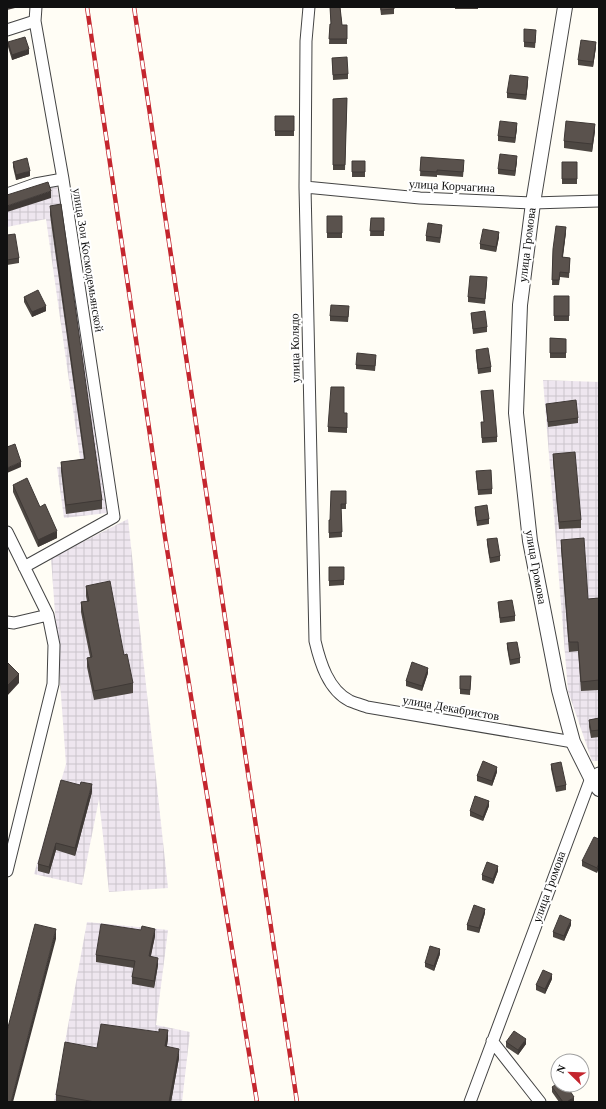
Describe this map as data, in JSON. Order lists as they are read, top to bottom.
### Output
{
  "streets": {
    "street": [
      "улица Корчагина",
      "улица Громова",
      "улица Зои Космодемьянской",
      "улица Колядо",
      "улица Декабристов"
    ]
  },
  "crossings": [
    ["улица Корчагина", "улица Громова"],
    ["улица Корчагина", "улица Колядо"],
    ["улица Громова", "улица Декабристов"],
    ["улица Колядо", "улица Декабристов"]
  ],
  "north": "top left"
}
